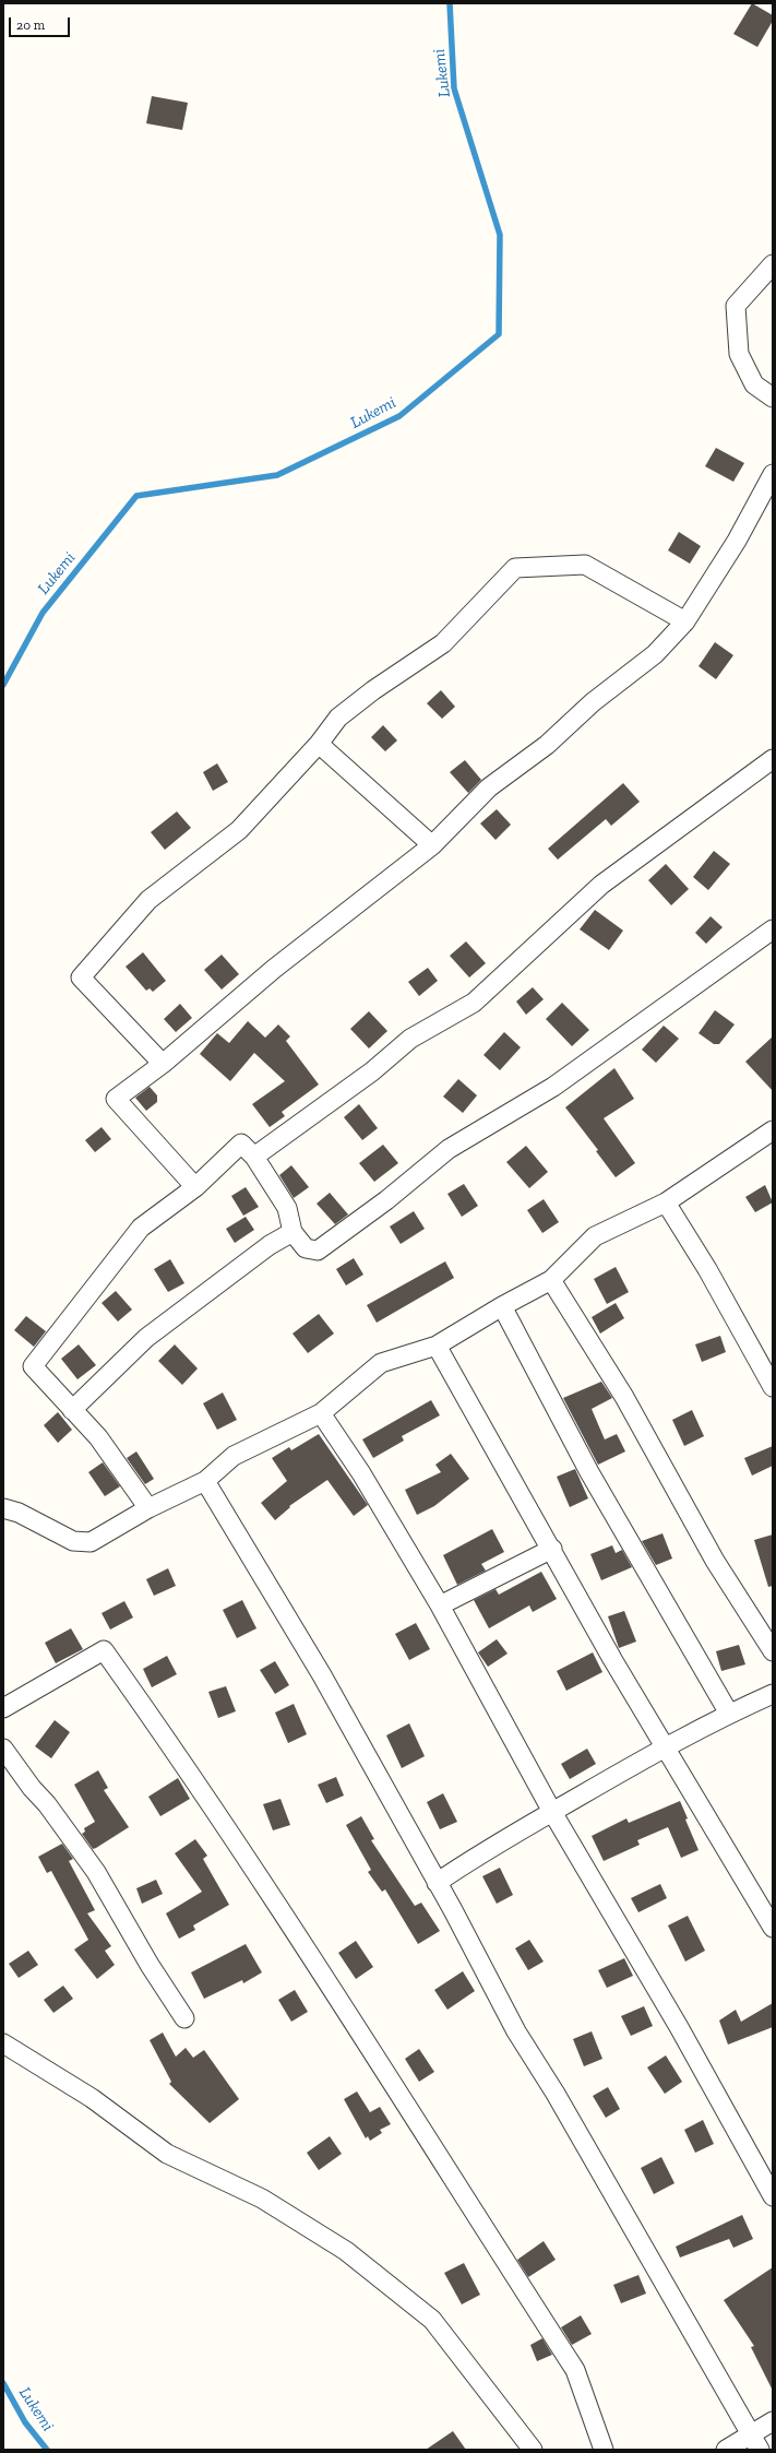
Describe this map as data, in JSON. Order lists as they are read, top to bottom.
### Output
{
  "water": ["Lukemi"],
  "scale_bar": "20 m"
}
